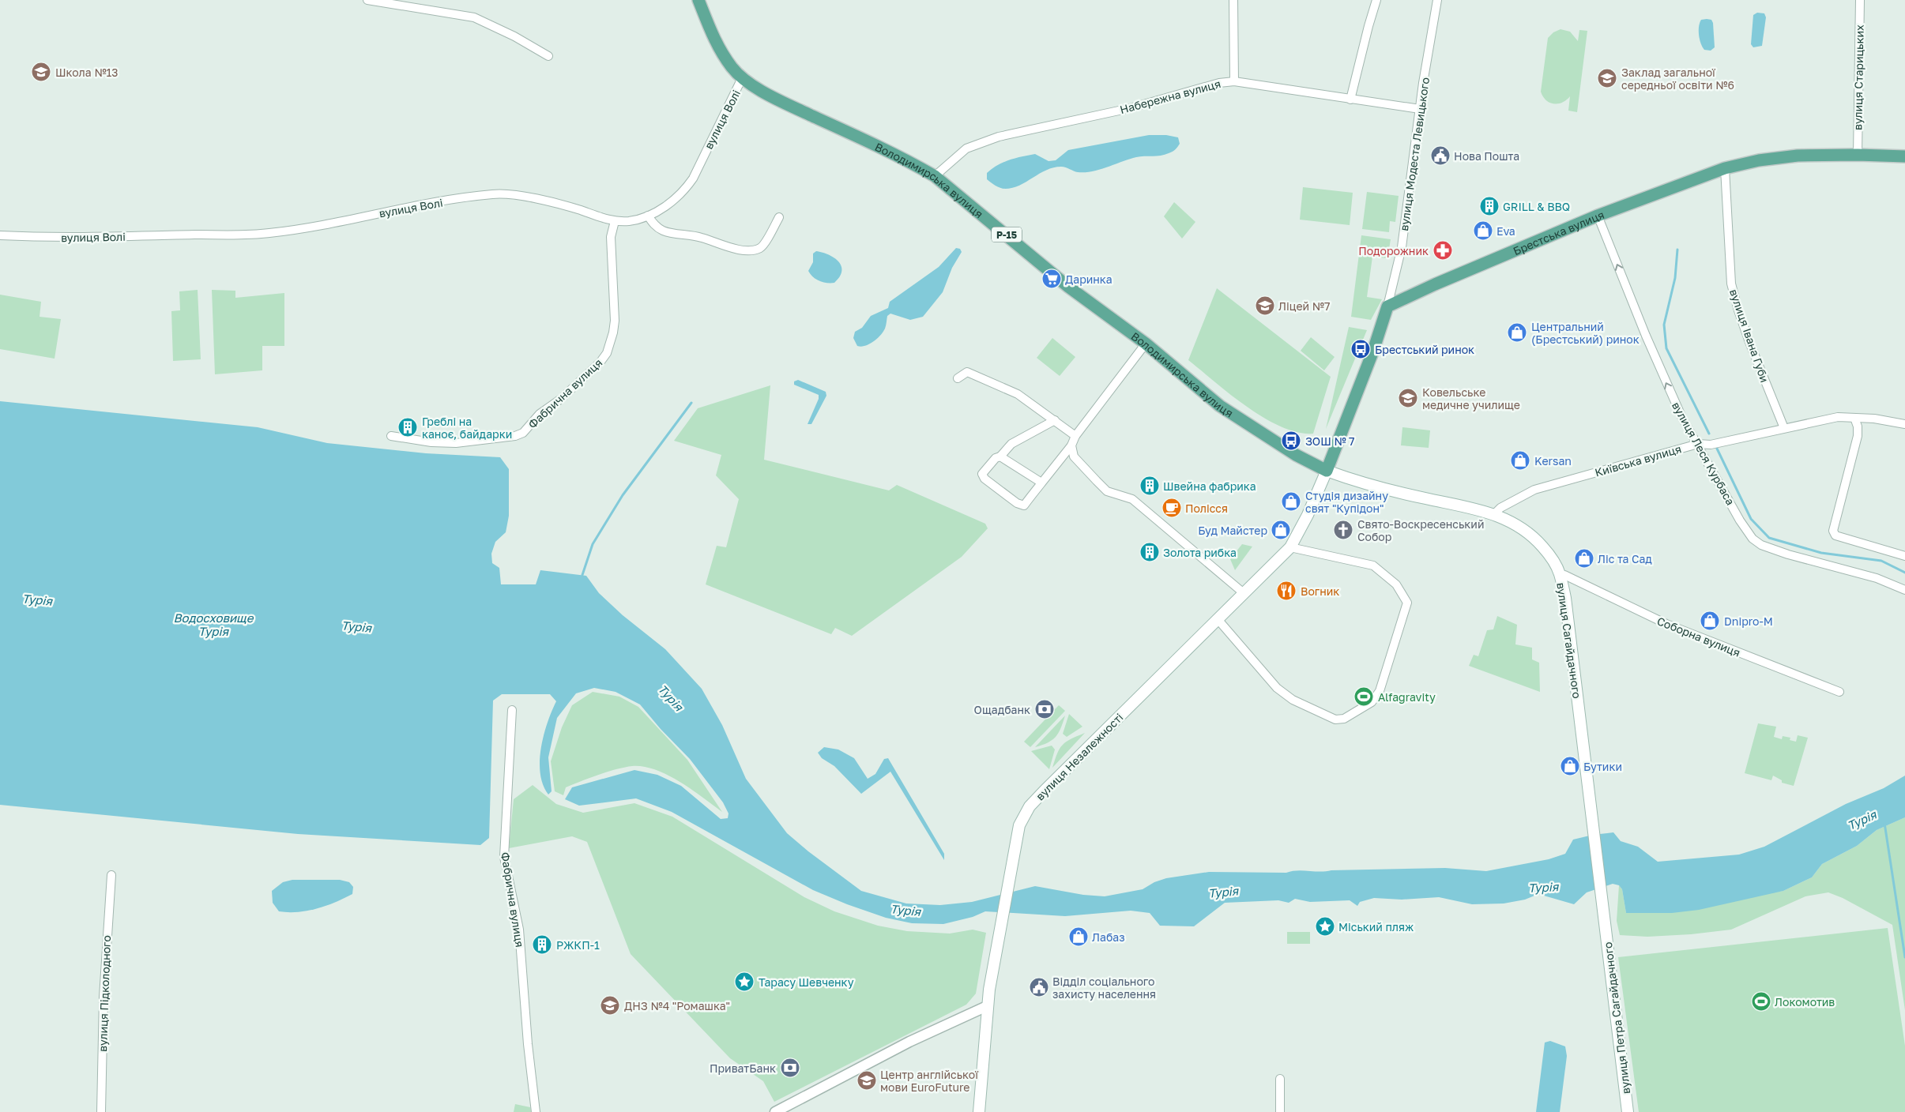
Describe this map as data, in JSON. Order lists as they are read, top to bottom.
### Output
{
  "streets": {
    "main road": [
      "Володимирська вулиця",
      "Брестська вулиця",
      "Р-15",
      "вулиця Сагайдачного",
      "вулиця Незалежності",
      "вулиця Петра Сагайдачного"
    ],
    "street": [
      "вулиця Старицьких",
      "Набережна вулиця",
      "вулиця Волі",
      "вулиця Модеста Левицького",
      "вулиця Івана Губи",
      "Фабрична вулиця",
      "вулиця Леся Курбаса",
      "Київська вулиця",
      "Соборна вулиця",
      "вулиця Підколодного"
    ]
  },
  "crossings": [
    ["вулиця Старицьких", "Брестська вулиця"],
    ["Набережна вулиця", "вулиця Модеста Левицького"],
    ["Набережна вулиця", "Володимирська вулиця"],
    ["вулиця Волі", "Володимирська вулиця"],
    ["вулиця Волі", "Фабрична вулиця"],
    ["вулиця Модеста Левицького", "Брестська вулиця"],
    ["Володимирська вулиця", "вулиця Сагайдачного"],
    ["Володимирська вулиця", "вулиця Незалежності"],
    ["Брестська вулиця", "вулиця Івана Губи"],
    ["Брестська вулиця", "вулиця Леся Курбаса"],
    ["вулиця Івана Губи", "Київська вулиця"],
    ["вулиця Леся Курбаса", "Київська вулиця"],
    ["Київська вулиця", "вулиця Сагайдачного"],
    ["Соборна вулиця", "вулиця Сагайдачного"],
    ["вулиця Сагайдачного", "вулиця Незалежності"],
    ["вулиця Сагайдачного", "вулиця Петра Сагайдачного"]
  ],
  "one_way": ["вулиця Леся Курбаса"],
  "water": ["Турія", "Водосховище Турія"],
  "places": {
    "school or university": [
      "Школа №13",
      "Заклад загальної середньої освіти №6",
      "Ліцей №7",
      "Ковельське медичне училище",
      "ДНЗ №4 \"Ромашка\"",
      "Центр англійської мови EuroFuture"
    ],
    "public building": ["Нова Пошта", "Відділ соціального захисту населення"],
    "building": [
      "GRILL & BBQ",
      "Греблі на каноє, байдарки",
      "Швейна фабрика",
      "Золота рибка",
      "РЖКП-1"
    ],
    "shop": [
      "Eva",
      "Центральний (Брестський) ринок",
      "Kersan",
      "Студія дизайну свят \"Купідон\"",
      "Буд Майстер",
      "Ліс та Сад",
      "Dnipro-M",
      "Бутики",
      "Лабаз"
    ],
    "pharmacy": ["Подорожник"],
    "supermarket": ["Даринка"],
    "bus stop": ["Брестський ринок", "ЗОШ № 7"],
    "cafe": ["Полісся"],
    "church": ["Свято-Воскресенський Собор"],
    "restaurant": ["Вогник"],
    "sports": ["Alfagravity", "Локомотив"],
    "bank": ["Ощадбанк", "ПриватБанк"],
    "place": ["Міський пляж", "Тарасу Шевченку"]
  }
}
